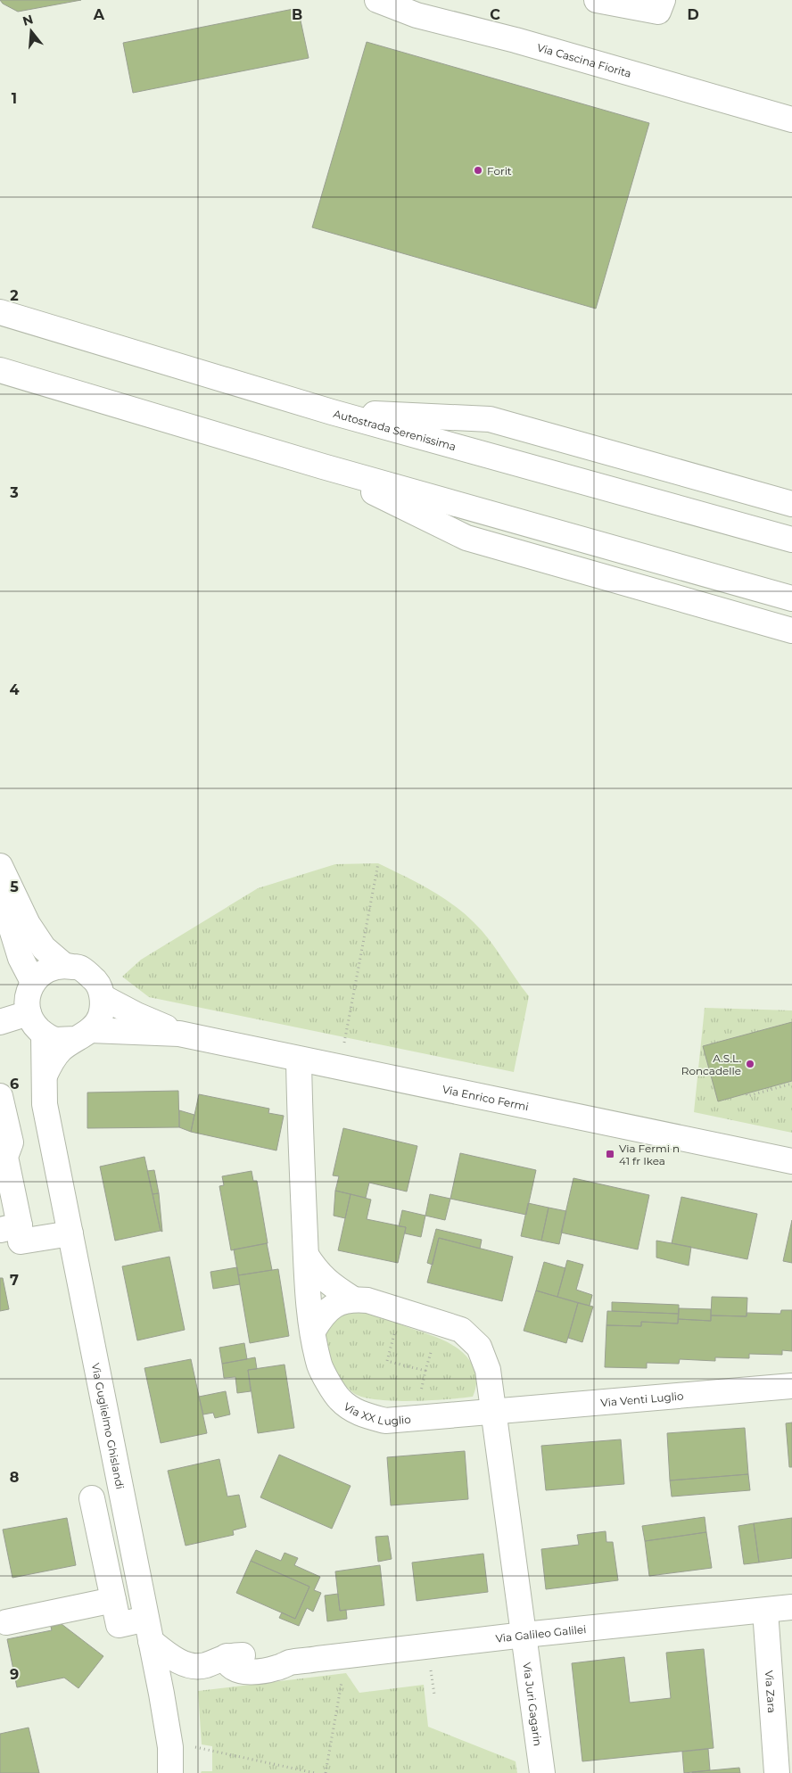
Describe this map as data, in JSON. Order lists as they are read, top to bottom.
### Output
{
  "streets": {
    "main road": [
      "Via Cascina Fiorita",
      "Autostrada Serenissima",
      "Via Enrico Fermi",
      "Via Venti Luglio",
      "Via XX Luglio",
      "Via Guglielmo Ghislandi",
      "Via Galileo Galilei",
      "Via Zara",
      "Via Juri Gagarin"
    ]
  },
  "crossings": [
    ["Via Enrico Fermi", "Via XX Luglio"],
    ["Via Enrico Fermi", "Via Guglielmo Ghislandi"],
    ["Via Venti Luglio", "Via XX Luglio"],
    ["Via Guglielmo Ghislandi", "Via Galileo Galilei"],
    ["Via Galileo Galilei", "Via Zara"],
    ["Via Galileo Galilei", "Via Juri Gagarin"]
  ],
  "places": {
    "other": ["Forit", "A.S.L. Roncadelle"],
    "transit": ["Via Fermi n 41 fr Ikea"]
  },
  "north": "top",
  "grid": {
    "columns": [
      "A",
      "B",
      "C",
      "D"
    ],
    "rows": [
      "1",
      "2",
      "3",
      "4",
      "5",
      "6",
      "7",
      "8",
      "9"
    ]
  }
}
